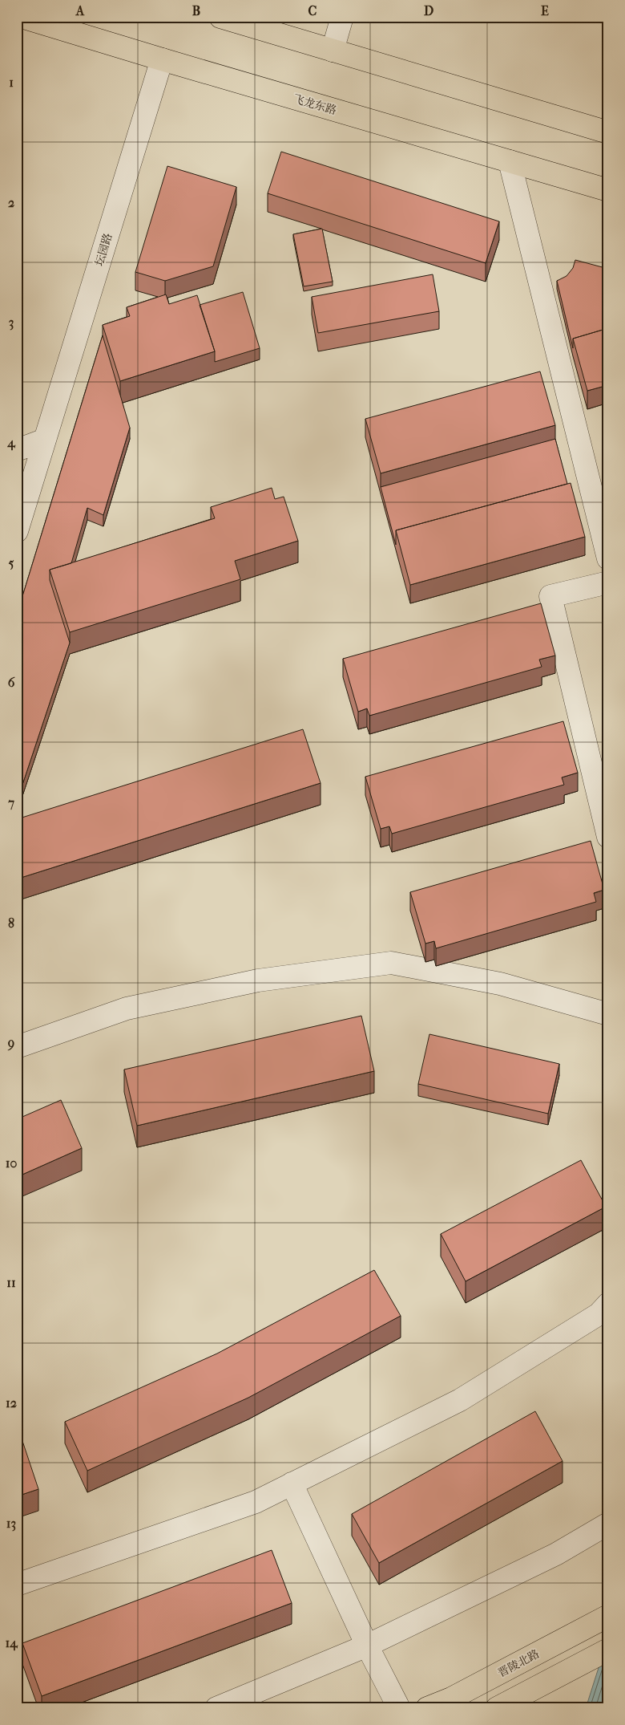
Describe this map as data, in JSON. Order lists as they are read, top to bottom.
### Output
{
  "streets": {
    "main road": ["飞龙东路", "晋陵北路"],
    "street": ["坛园路"]
  },
  "crossings": [
    ["飞龙东路", "坛园路"]
  ],
  "grid": {
    "columns": [
      "A",
      "B",
      "C",
      "D",
      "E"
    ],
    "rows": [
      "1",
      "2",
      "3",
      "4",
      "5",
      "6",
      "7",
      "8",
      "9",
      "10",
      "11",
      "12",
      "13",
      "14"
    ]
  }
}
